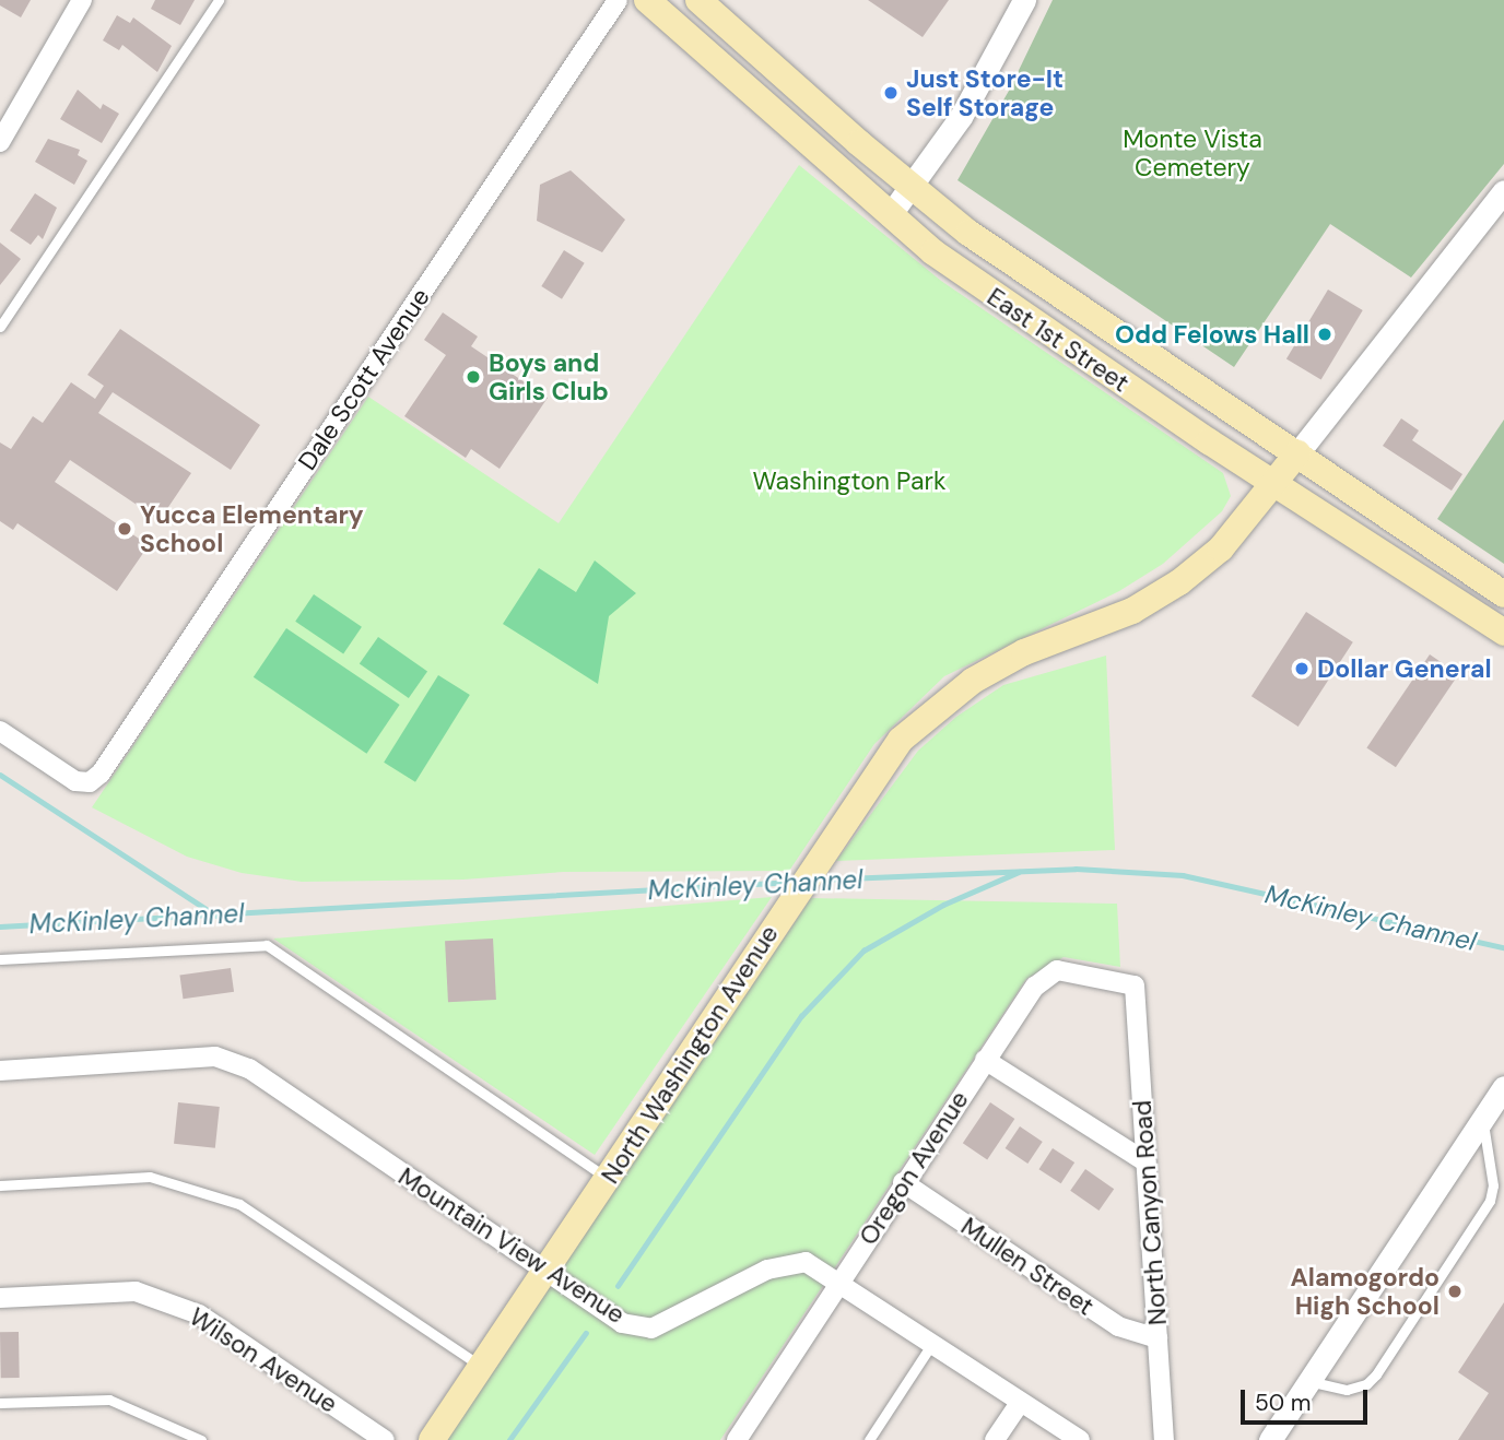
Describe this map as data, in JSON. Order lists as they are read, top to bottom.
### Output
{
  "streets": {
    "main road": ["East 1st Street", "North Washington Avenue"],
    "street": [
      "Dale Scott Avenue",
      "Oregon Avenue",
      "North Canyon Road",
      "Mountain View Avenue",
      "Mullen Street",
      "Wilson Avenue"
    ]
  },
  "crossings": [
    ["East 1st Street", "North Washington Avenue"],
    ["North Washington Avenue", "Mountain View Avenue"],
    ["Oregon Avenue", "North Canyon Road"],
    ["Oregon Avenue", "Mountain View Avenue"],
    ["Oregon Avenue", "Mullen Street"],
    ["North Canyon Road", "Mullen Street"]
  ],
  "water": ["McKinley Channel"],
  "parks": ["Monte Vista Cemetery", "Washington Park"],
  "places": [
    "Just Store-It Self Storage",
    "Odd Felows Hall",
    "Boys and Girls Club",
    "Yucca Elementary School",
    "Dollar General",
    "Alamogordo High School"
  ],
  "scale_bar": "50 m"
}
